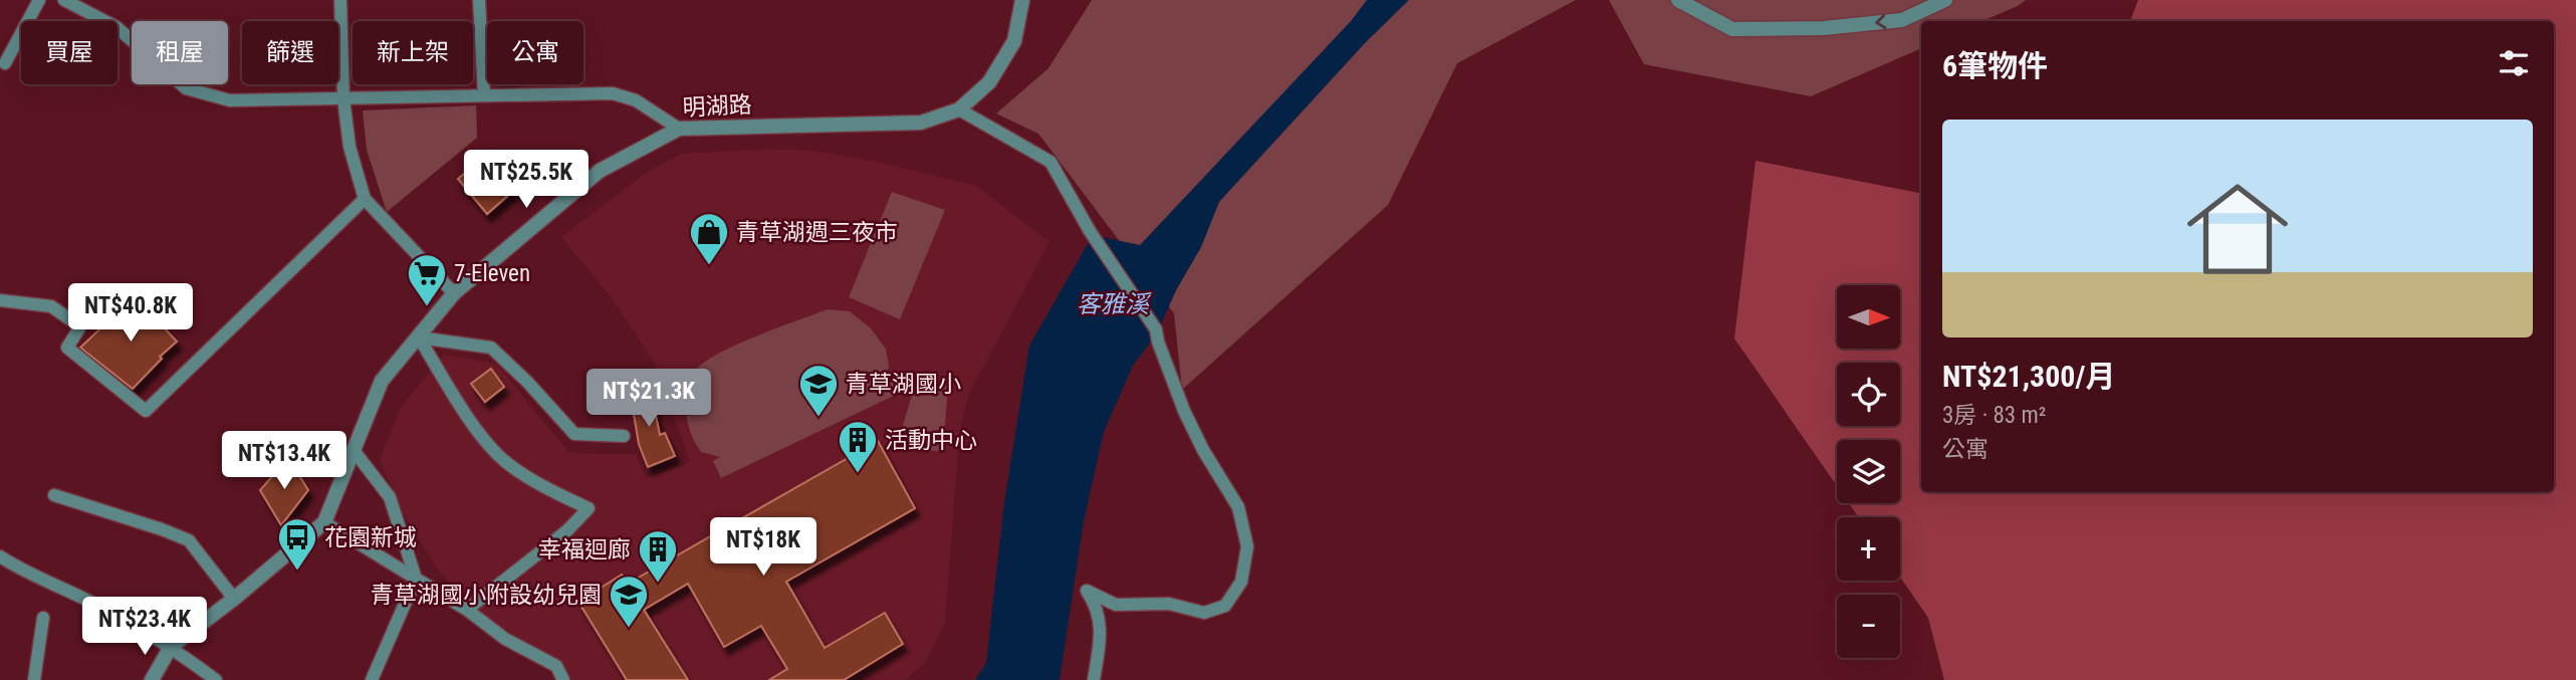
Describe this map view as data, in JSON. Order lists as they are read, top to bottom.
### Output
{
  "streets": {
    "street": ["明湖路"]
  },
  "water": ["客雅溪"],
  "places": {
    "shop": ["青草湖週三夜市"],
    "supermarket": ["7-Eleven"],
    "school or university": ["青草湖國小", "青草湖國小附設幼兒園"],
    "building": ["活動中心", "幸福迴廊"],
    "bus stop": ["花園新城"]
  },
  "north": "right",
  "page": {
    "chip": [
      "買屋",
      "租屋",
      "篩選",
      "新上架",
      "公寓"
    ],
    "heading": "6筆物件",
    "list": [
      {
        "name": "NT$21,300/月",
        "note": "3房 · 83 m² · 公寓"
      }
    ],
    "price": [
      "NT$25.5K",
      "NT$40.8K",
      "NT$21.3K",
      "NT$13.4K",
      "NT$18K",
      "NT$23.4K"
    ],
    "map_buttons": ["+", "−"]
  }
}
